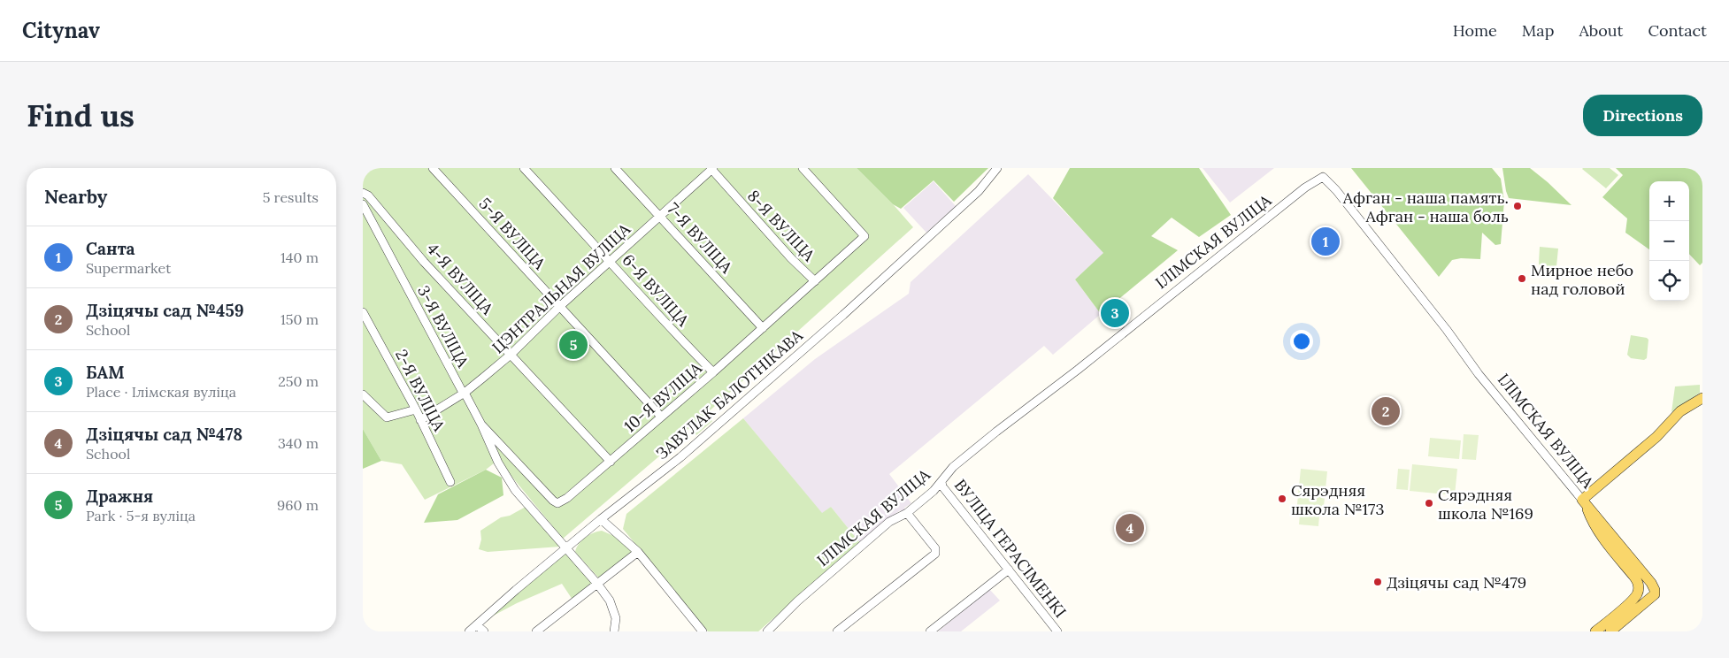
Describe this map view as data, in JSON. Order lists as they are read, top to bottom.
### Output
{
  "streets": {
    "main road": ["ІЛІМСКАЯ ВУЛІЦА"],
    "street": [
      "8-Я ВУЛІЦА",
      "5-Я ВУЛІЦА",
      "7-Я ВУЛІЦА",
      "4-Я ВУЛІЦА",
      "ЦЭНТРАЛЬНАЯ ВУЛІЦА",
      "6-Я ВУЛІЦА",
      "3-Я ВУЛІЦА",
      "2-Я ВУЛІЦА",
      "ЗАВУЛАК БАЛОТНІКАВА",
      "10-Я ВУЛІЦА",
      "ВУЛІЦА ГЕРАСІМЕНКІ"
    ]
  },
  "crossings": [
    ["8-Я ВУЛІЦА", "ЦЭНТРАЛЬНАЯ ВУЛІЦА"],
    ["8-Я ВУЛІЦА", "10-Я ВУЛІЦА"],
    ["5-Я ВУЛІЦА", "ЦЭНТРАЛЬНАЯ ВУЛІЦА"],
    ["5-Я ВУЛІЦА", "10-Я ВУЛІЦА"],
    ["7-Я ВУЛІЦА", "ЦЭНТРАЛЬНАЯ ВУЛІЦА"],
    ["7-Я ВУЛІЦА", "10-Я ВУЛІЦА"],
    ["ІЛІМСКАЯ ВУЛІЦА", "ВУЛІЦА ГЕРАСІМЕНКІ"],
    ["4-Я ВУЛІЦА", "ЦЭНТРАЛЬНАЯ ВУЛІЦА"],
    ["4-Я ВУЛІЦА", "10-Я ВУЛІЦА"],
    ["ЦЭНТРАЛЬНАЯ ВУЛІЦА", "6-Я ВУЛІЦА"],
    ["ЦЭНТРАЛЬНАЯ ВУЛІЦА", "3-Я ВУЛІЦА"],
    ["ЦЭНТРАЛЬНАЯ ВУЛІЦА", "2-Я ВУЛІЦА"],
    ["6-Я ВУЛІЦА", "10-Я ВУЛІЦА"],
    ["3-Я ВУЛІЦА", "ЗАВУЛАК БАЛОТНІКАВА"],
    ["3-Я ВУЛІЦА", "10-Я ВУЛІЦА"]
  ],
  "places": [
    "Афган - наша память. Афган - наша боль",
    "Мирное небо над головой",
    "Сярэдняя школа №173",
    "Сярэдняя школа №169",
    "Дзіцячы сад №479"
  ],
  "page": {
    "header": "Citynav",
    "nav": [
      "Home",
      "Map",
      "About",
      "Contact"
    ],
    "buttons": "Directions",
    "title": "Find us",
    "heading": ["Nearby", "5 results"],
    "map_buttons": ["+", "−"],
    "list": [
      {
        "mark": "1",
        "name": "Санта",
        "note": "Supermarket",
        "value": "140 m"
      },
      {
        "mark": "2",
        "name": "Дзіцячы сад №459",
        "note": "School",
        "value": "150 m"
      },
      {
        "mark": "3",
        "name": "БАМ",
        "note": "Place · Ілімская вуліца",
        "value": "250 m"
      },
      {
        "mark": "4",
        "name": "Дзіцячы сад №478",
        "note": "School",
        "value": "340 m"
      },
      {
        "mark": "5",
        "name": "Дражня",
        "note": "Park · 5-я вуліца",
        "value": "960 m"
      }
    ],
    "pins": [
      "1",
      "3",
      "5",
      "2",
      "4"
    ]
  }
}
